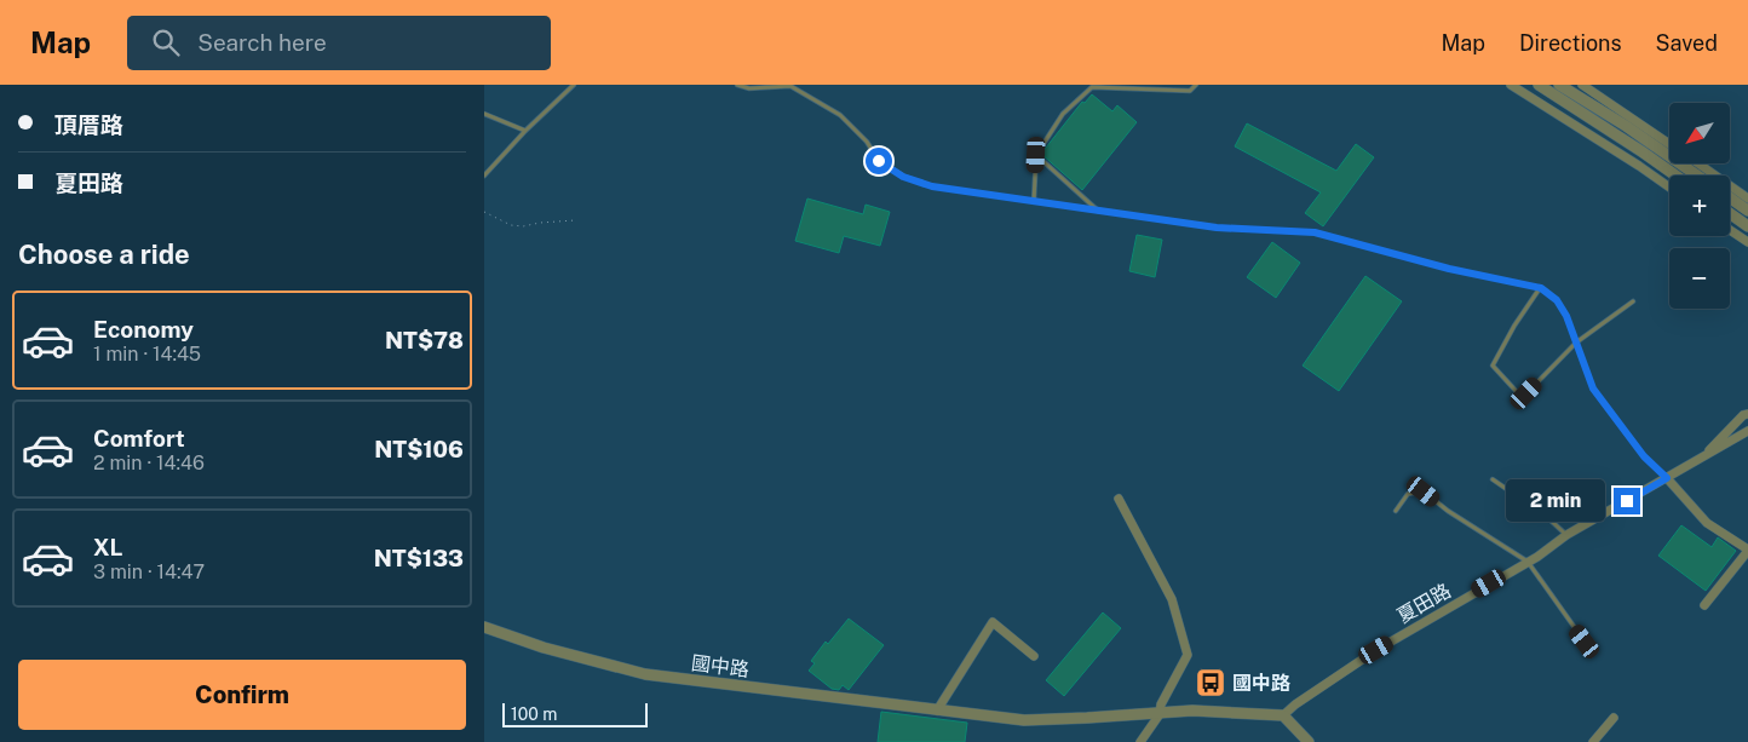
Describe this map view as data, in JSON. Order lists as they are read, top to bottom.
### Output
{
  "streets": {
    "street": ["夏田路", "國中路"]
  },
  "crossings": [
    ["夏田路", "國中路"]
  ],
  "places": {
    "bus stop": ["國中路"]
  },
  "scale_bar": "100 m",
  "north": "bottom left",
  "page": {
    "header": "Map",
    "search": "Search here",
    "nav": ["Map", "Directions", "Saved"],
    "banner": ["頂厝路", "夏田路"],
    "map_buttons": ["+", "−"],
    "heading": "Choose a ride",
    "list": [
      {
        "name": "Economy",
        "note": "1 min · 14:45",
        "value": "NT$78"
      },
      {
        "name": "Comfort",
        "note": "2 min · 14:46",
        "value": "NT$106"
      },
      {
        "name": "XL",
        "note": "3 min · 14:47",
        "value": "NT$133"
      }
    ],
    "bubble": "2 min",
    "buttons": "Confirm",
    "scale": "100 m"
  }
}
